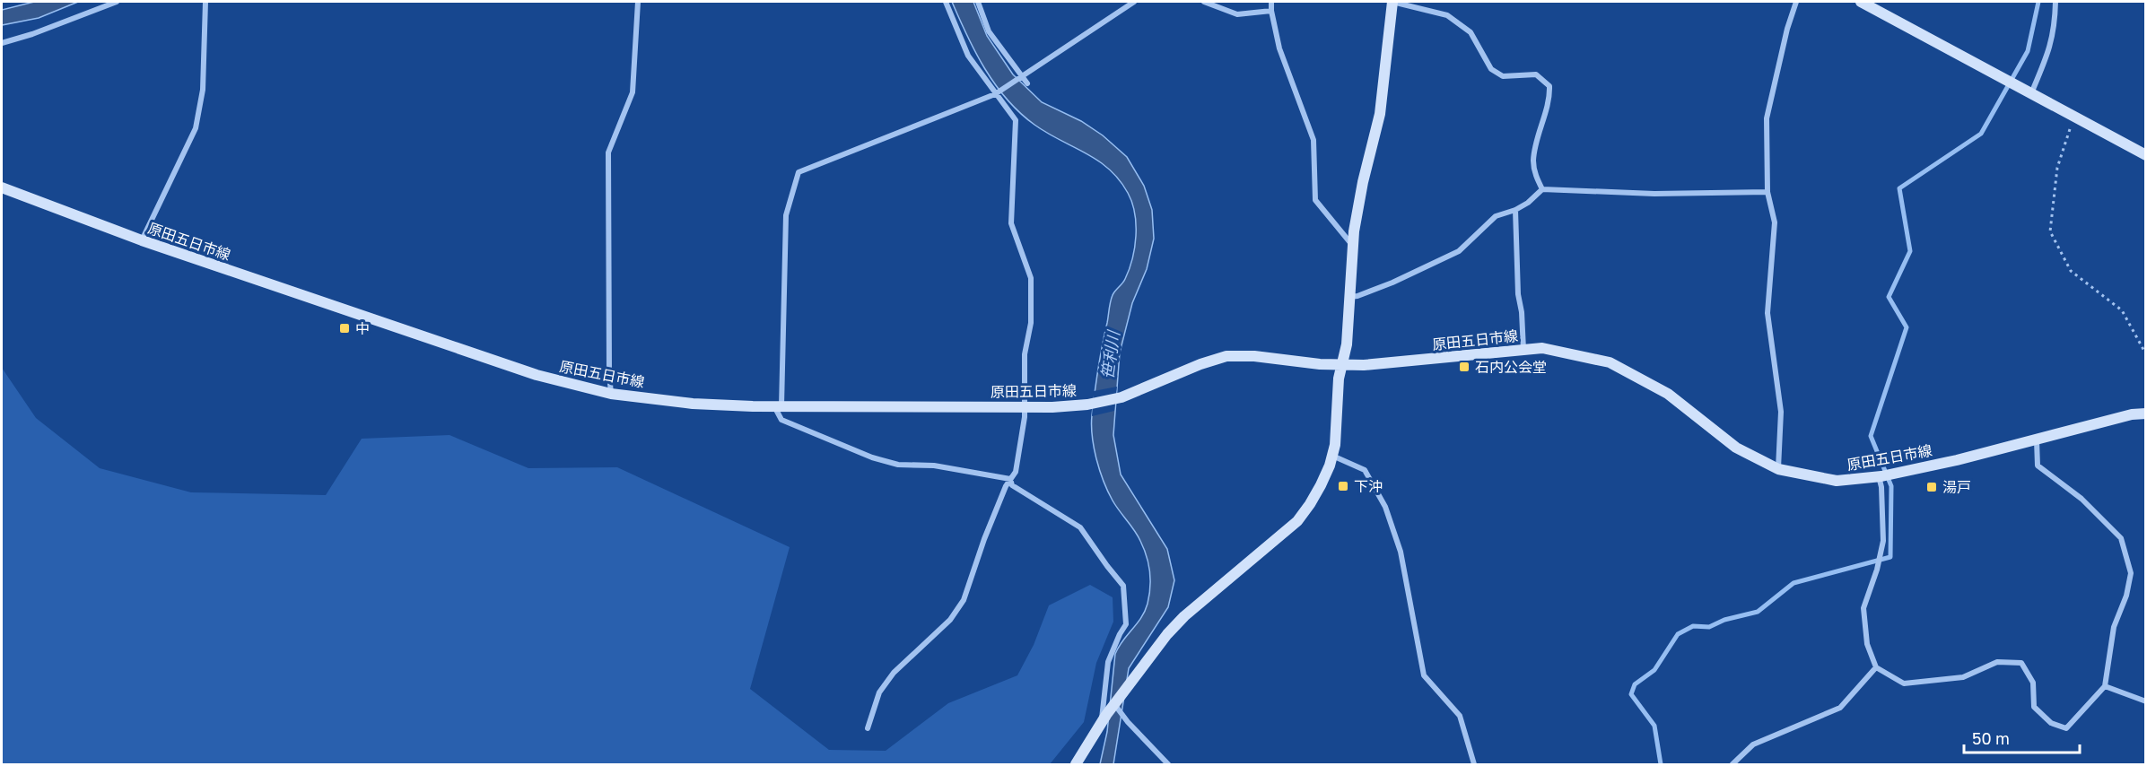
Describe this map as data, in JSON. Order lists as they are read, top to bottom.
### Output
{
  "streets": {
    "main road": ["原田五日市線"]
  },
  "water": ["笹利川"],
  "places": {
    "transit": [
      "中",
      "石内公会堂",
      "下沖",
      "湯戸"
    ]
  },
  "scale_bar": "50 m"
}
